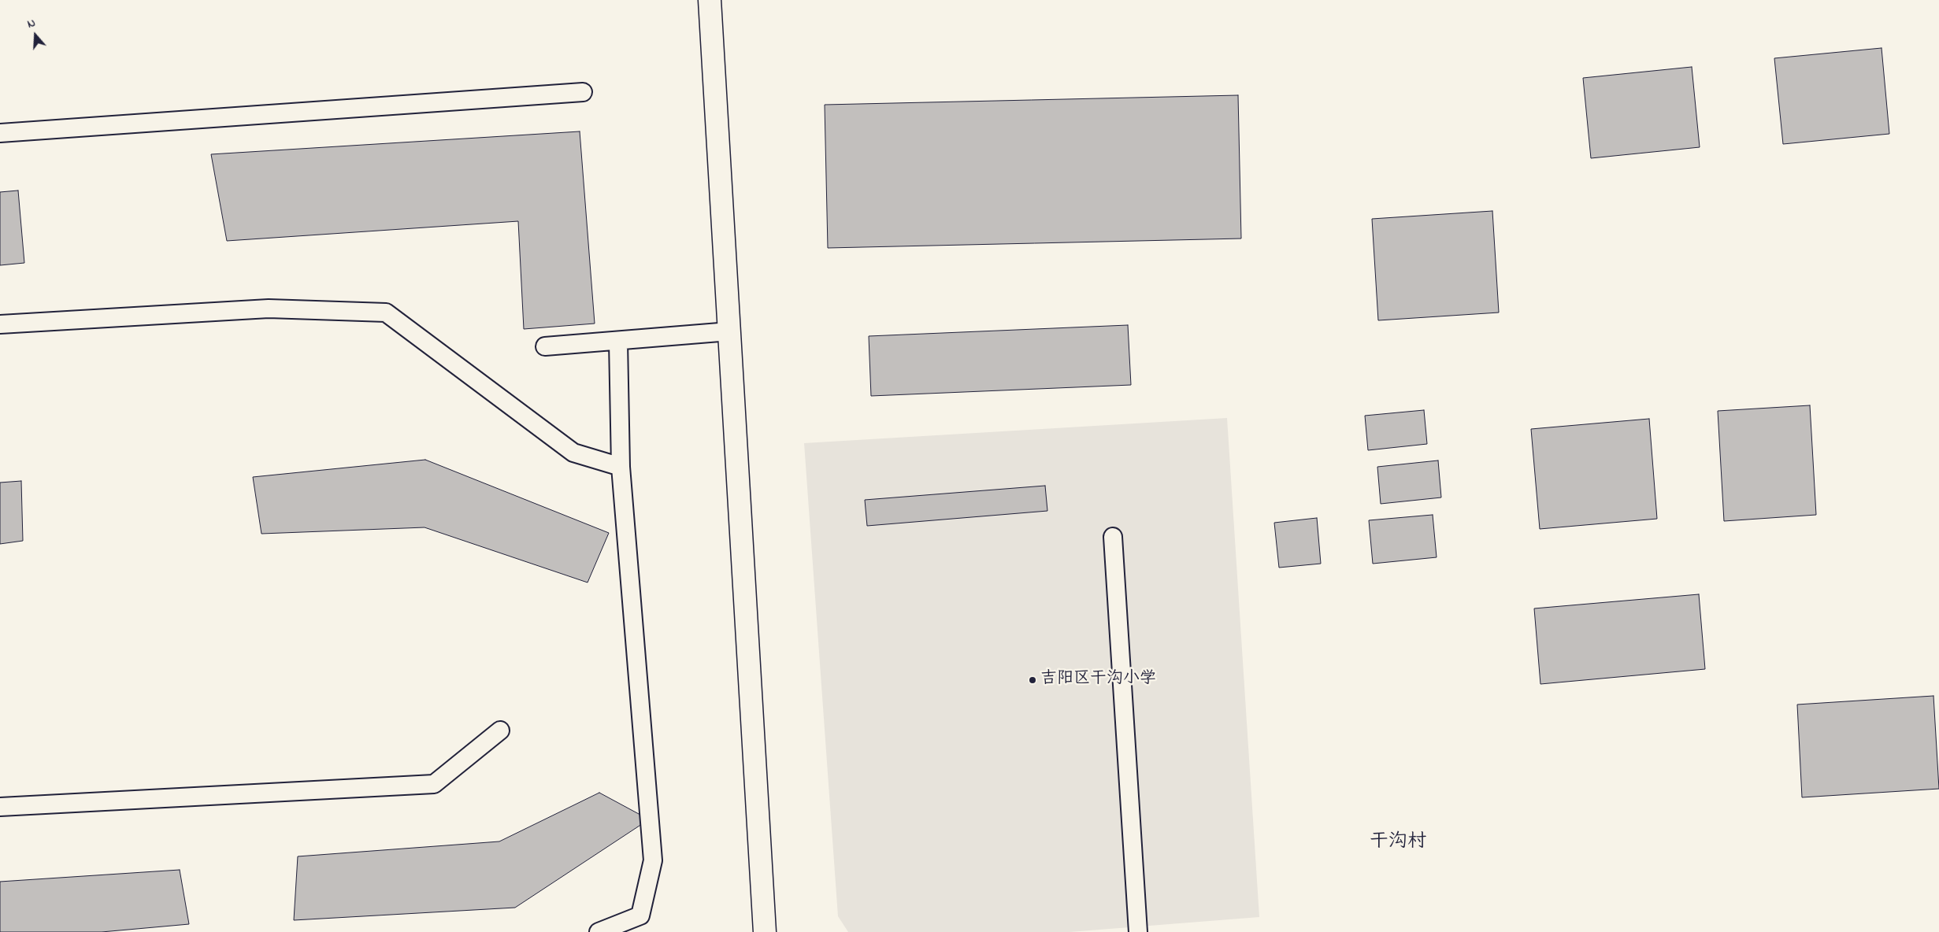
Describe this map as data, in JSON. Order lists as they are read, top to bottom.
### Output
{
  "districts": ["干沟村"],
  "places": ["吉阳区干沟小学"],
  "north": "top"
}
